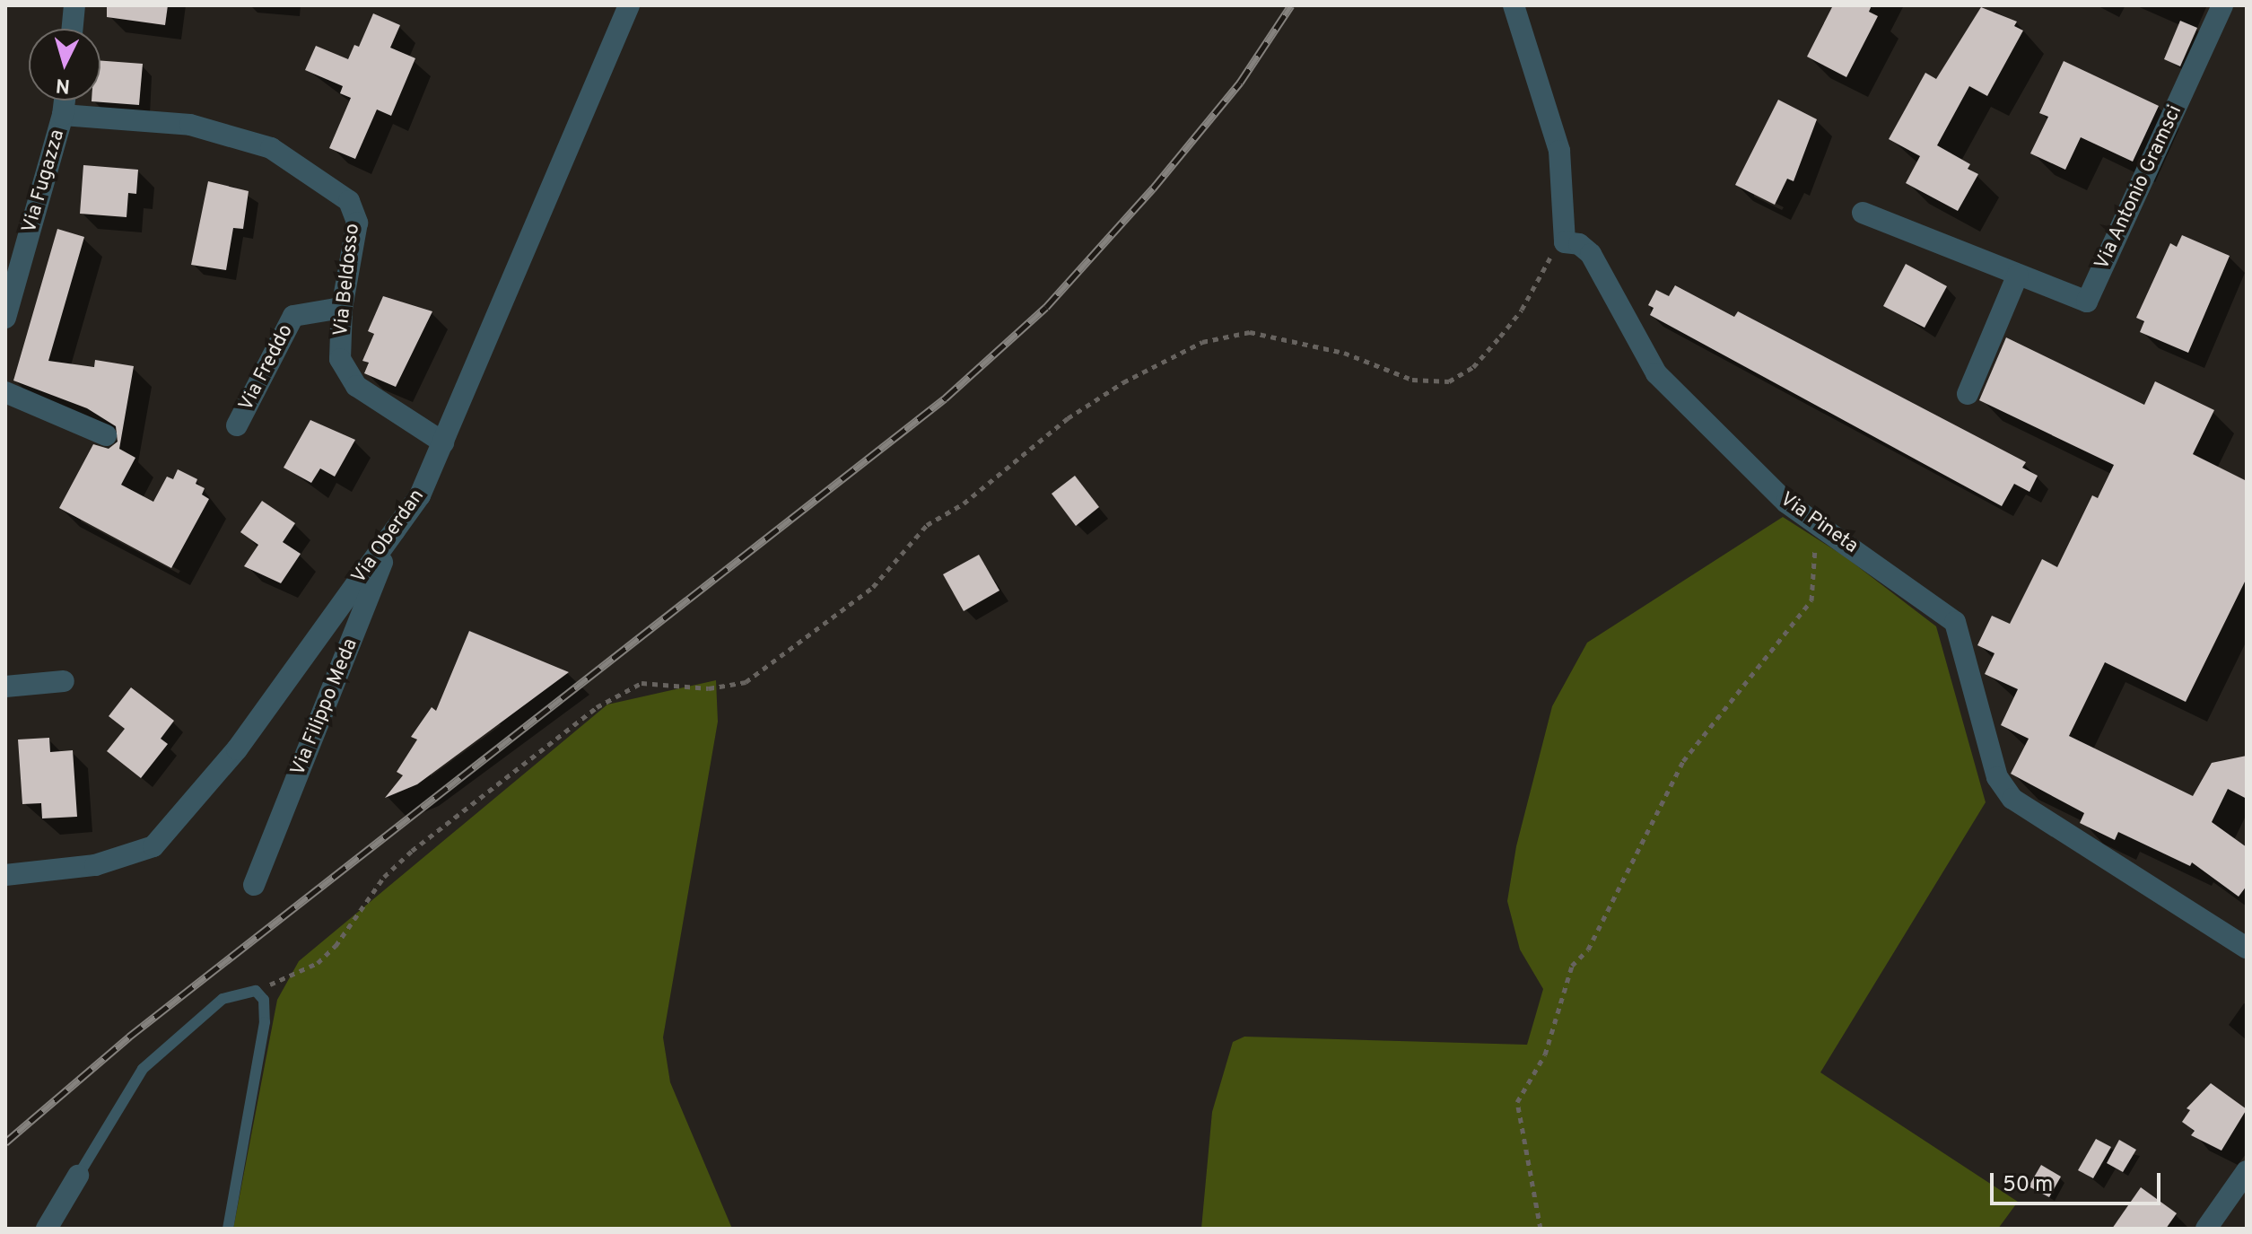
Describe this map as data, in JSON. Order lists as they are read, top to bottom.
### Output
{
  "streets": {
    "street": [
      "Via Fugazza",
      "Via Antonio Gramsci",
      "Via Beldosso",
      "Via Freddo",
      "Via Pineta",
      "Via Oberdan",
      "Via Filippo Meda"
    ]
  },
  "crossings": [
    ["Via Fugazza", "Via Beldosso"],
    ["Via Beldosso", "Via Freddo"],
    ["Via Beldosso", "Via Oberdan"],
    ["Via Oberdan", "Via Filippo Meda"]
  ],
  "scale_bar": "50 m",
  "north": "bottom"
}
